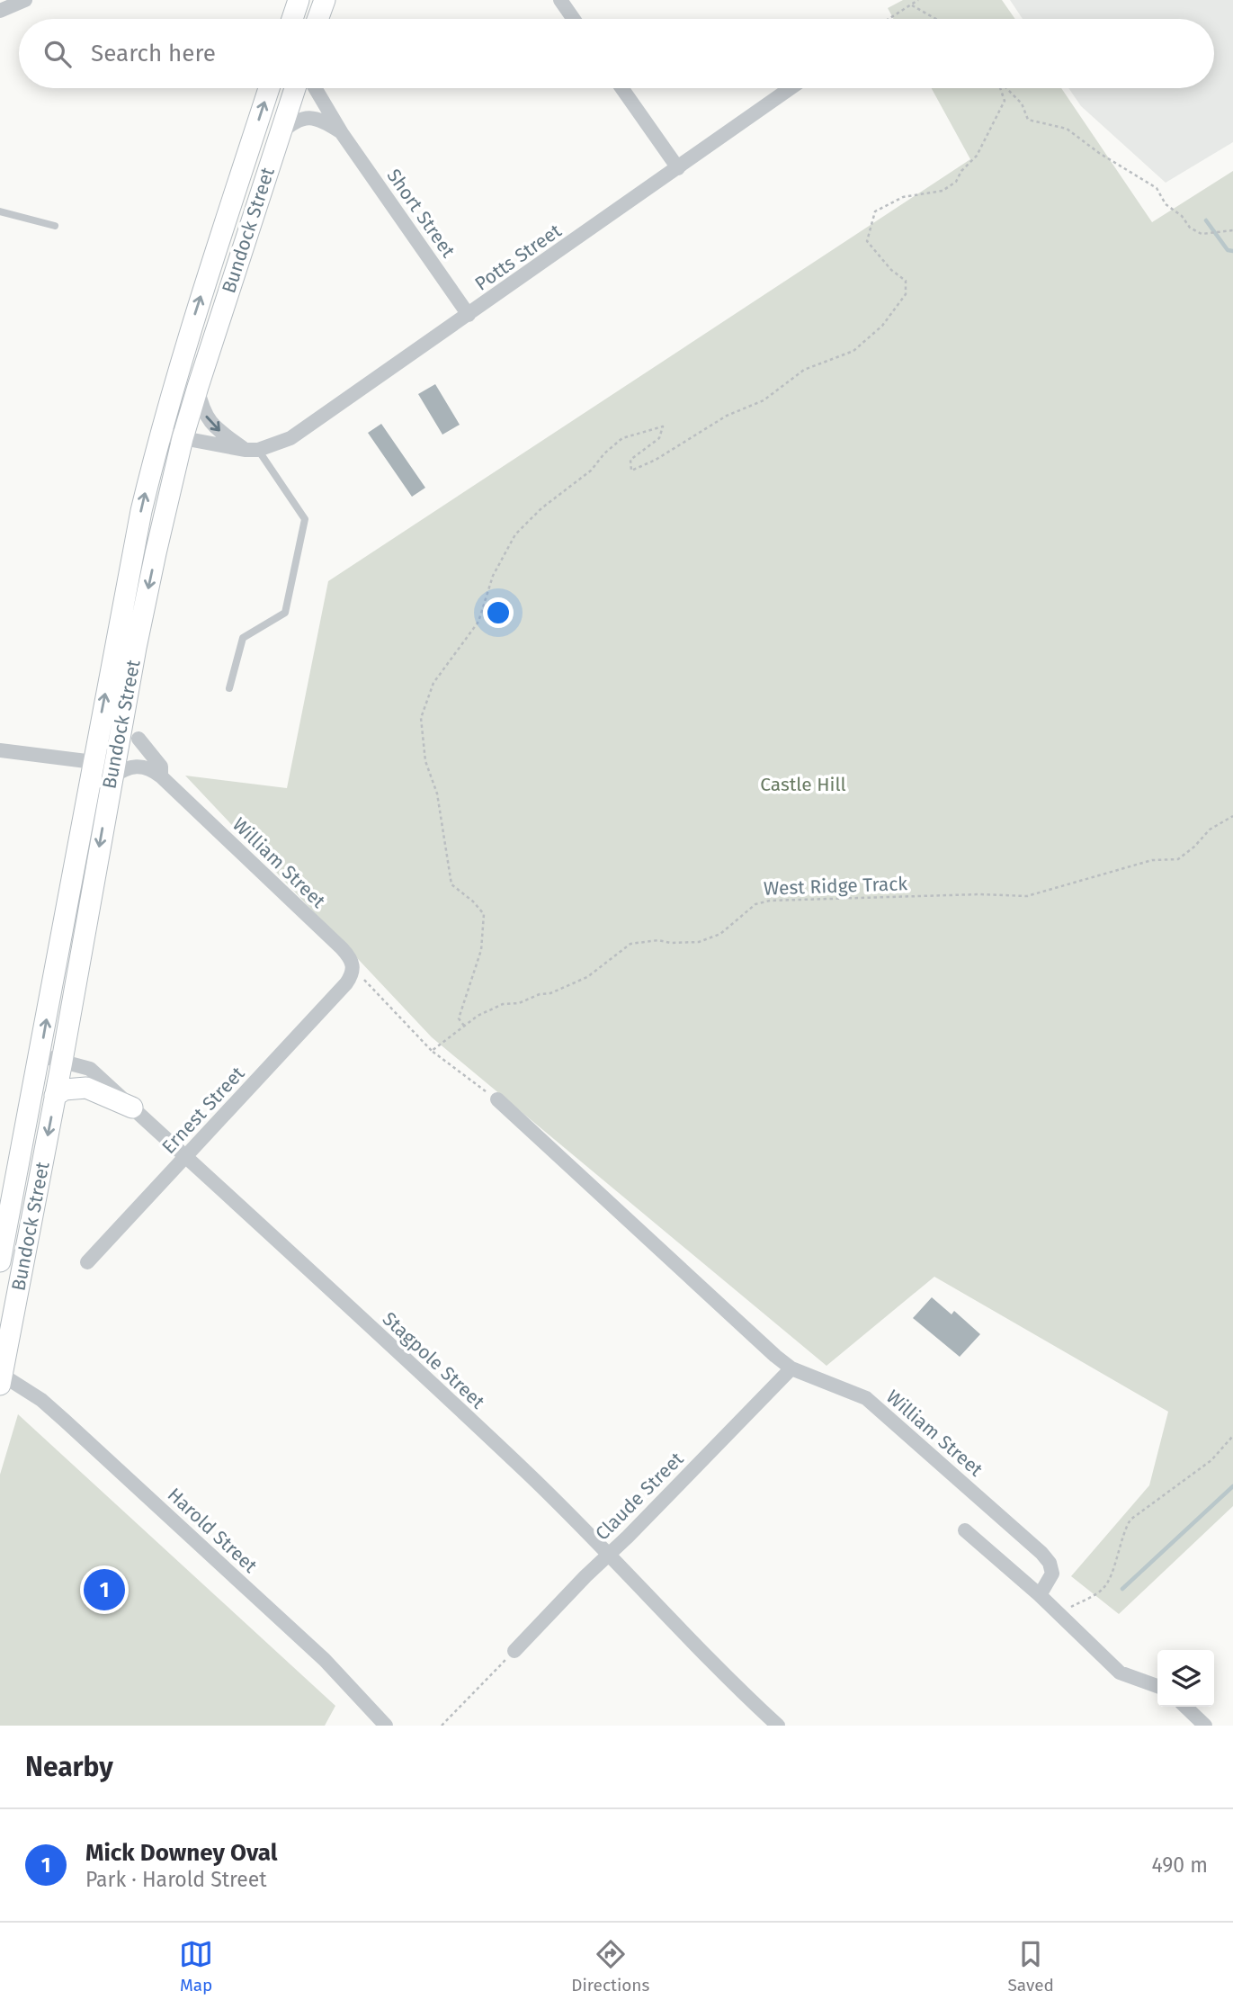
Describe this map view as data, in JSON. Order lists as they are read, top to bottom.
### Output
{
  "streets": {
    "main road": ["Bundock Street"],
    "street": [
      "Short Street",
      "Potts Street",
      "William Street",
      "Ernest Street",
      "Stagpole Street",
      "Claude Street",
      "Harold Street"
    ],
    "path": ["West Ridge Track"]
  },
  "crossings": [
    ["Short Street", "Bundock Street"],
    ["Short Street", "Potts Street"],
    ["Bundock Street", "William Street"],
    ["Bundock Street", "Stagpole Street"],
    ["Bundock Street", "Harold Street"],
    ["William Street", "Ernest Street"],
    ["William Street", "Claude Street"],
    ["Ernest Street", "Stagpole Street"],
    ["Stagpole Street", "Claude Street"]
  ],
  "parks": ["Castle Hill"],
  "page": {
    "search": "Search here",
    "pins": "1",
    "heading": "Nearby",
    "list": [
      {
        "mark": "1",
        "name": "Mick Downey Oval",
        "note": "Park · Harold Street",
        "value": "490 m"
      }
    ],
    "nav": ["Map", "Directions", "Saved"]
  }
}
